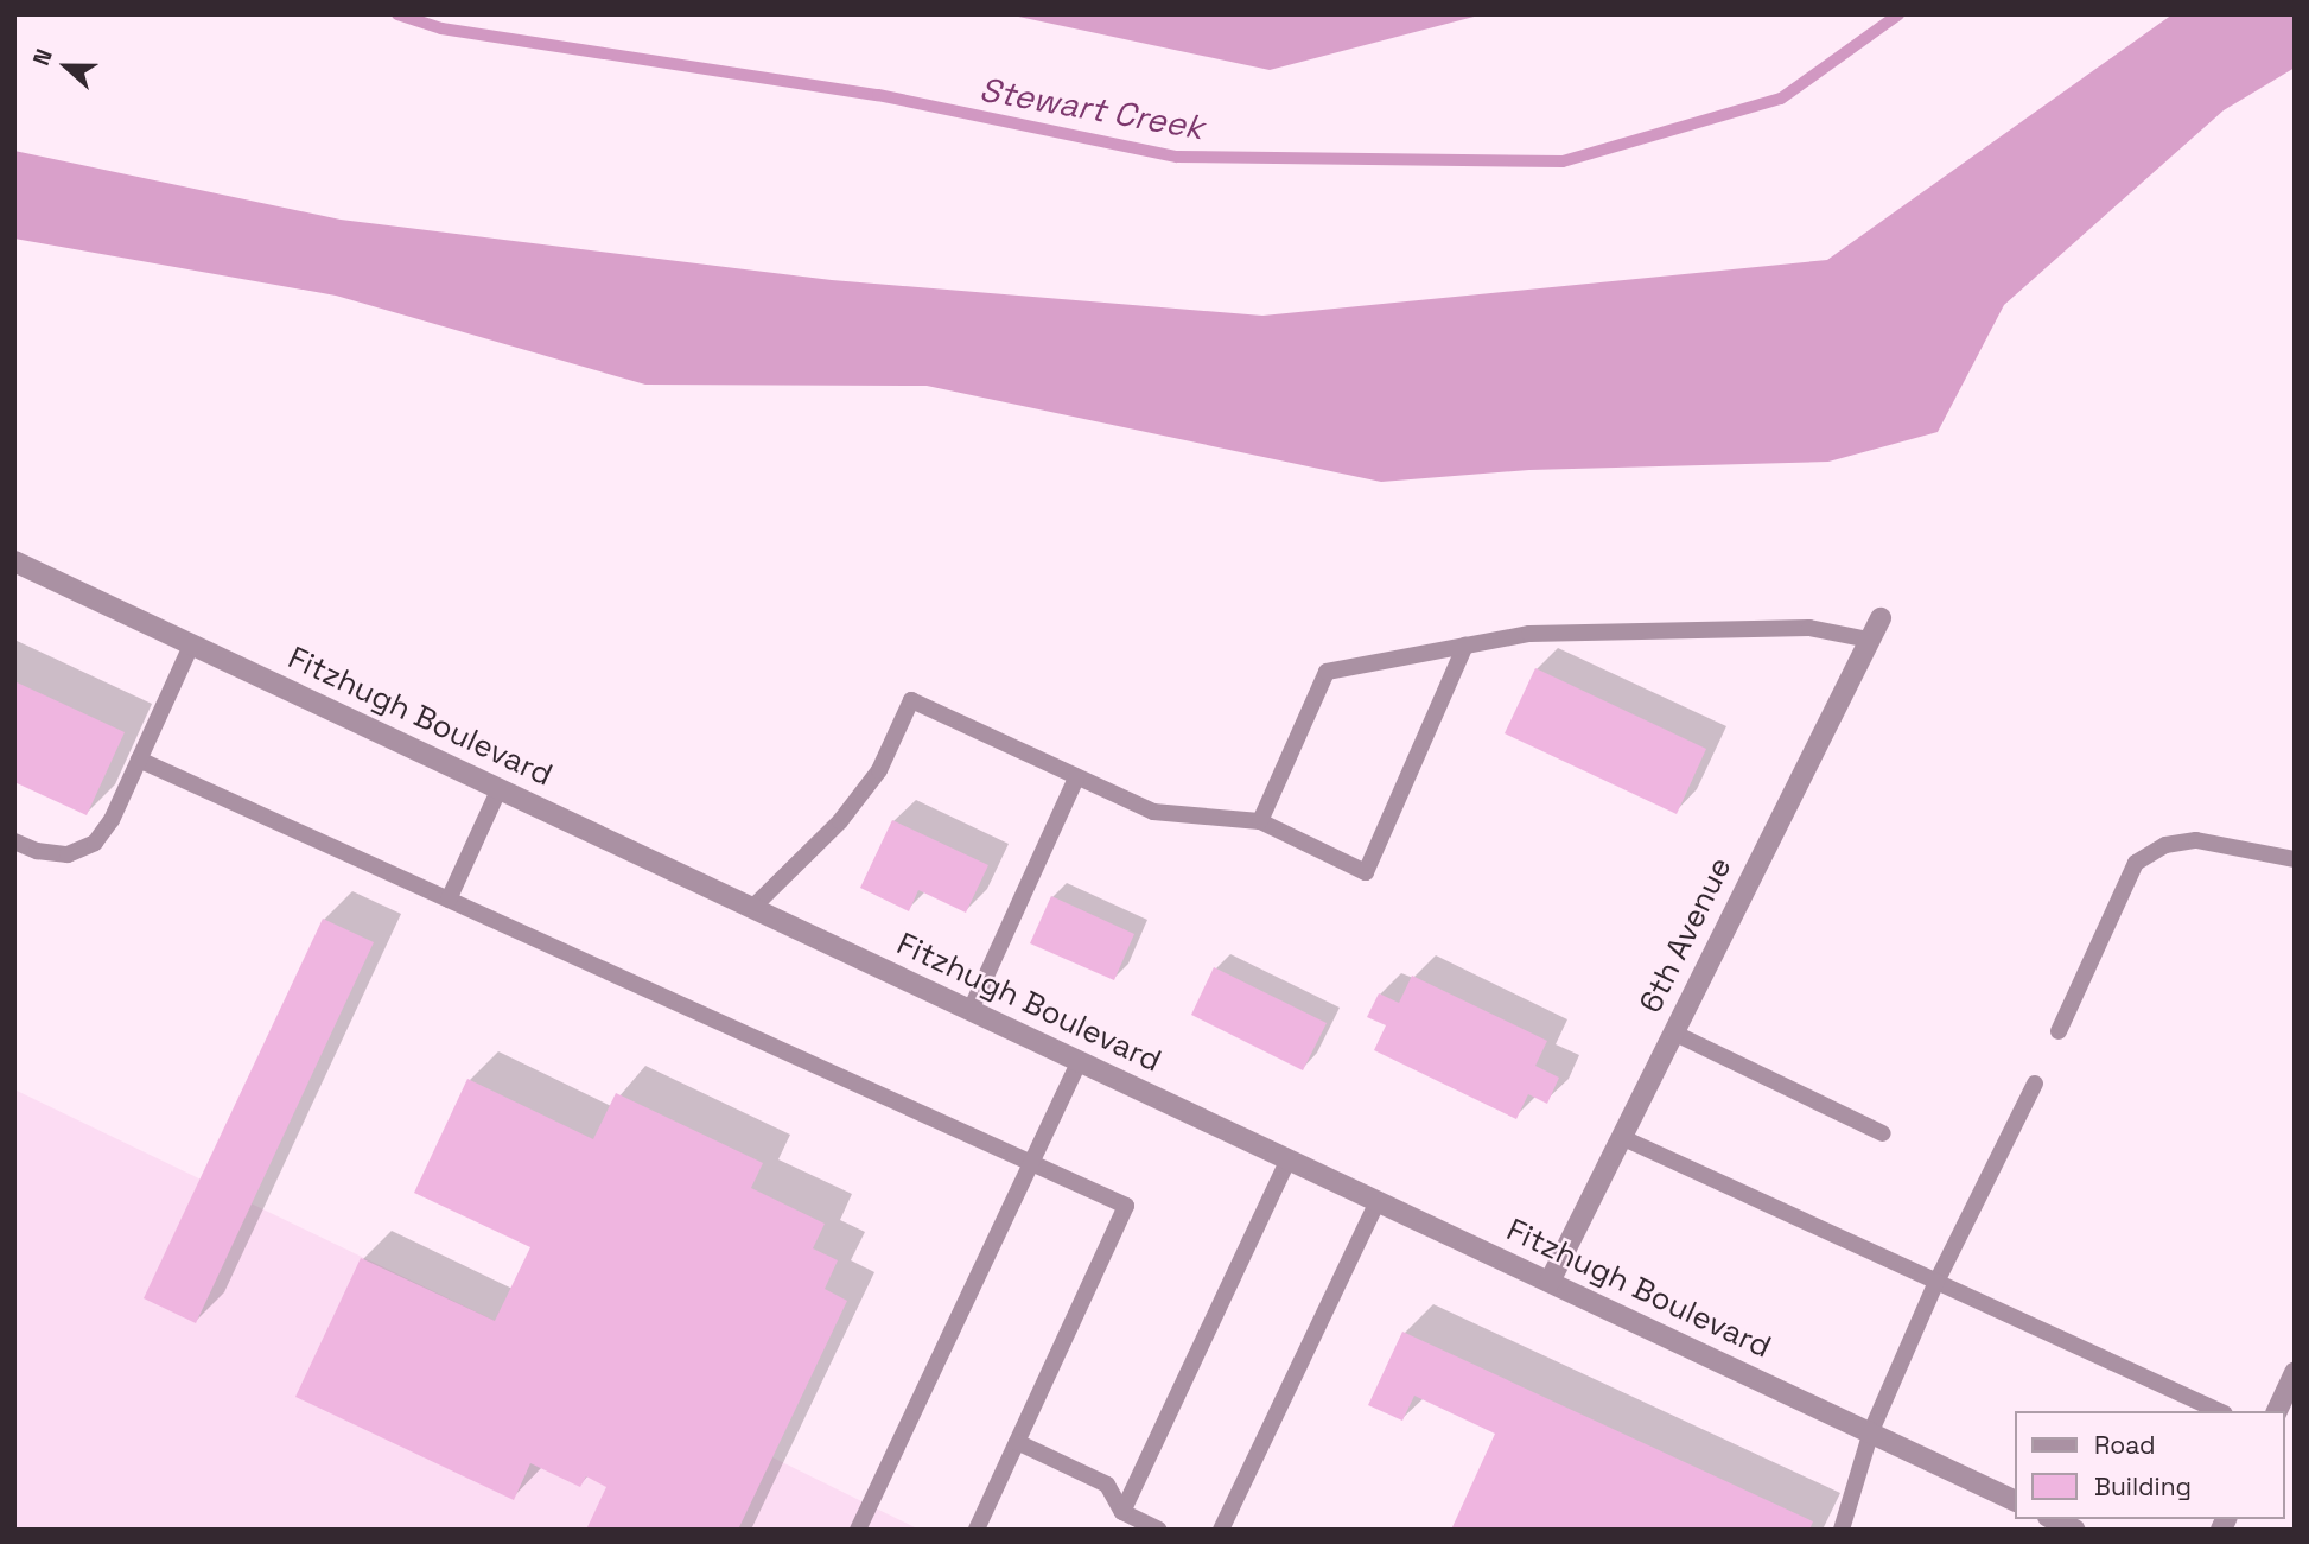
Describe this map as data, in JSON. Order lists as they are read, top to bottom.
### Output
{
  "streets": {
    "street": ["Fitzhugh Boulevard", "6th Avenue"]
  },
  "crossings": [
    ["Fitzhugh Boulevard", "6th Avenue"]
  ],
  "water": ["Stewart Creek"],
  "legend": ["Road", "Building"],
  "north": "left"
}
